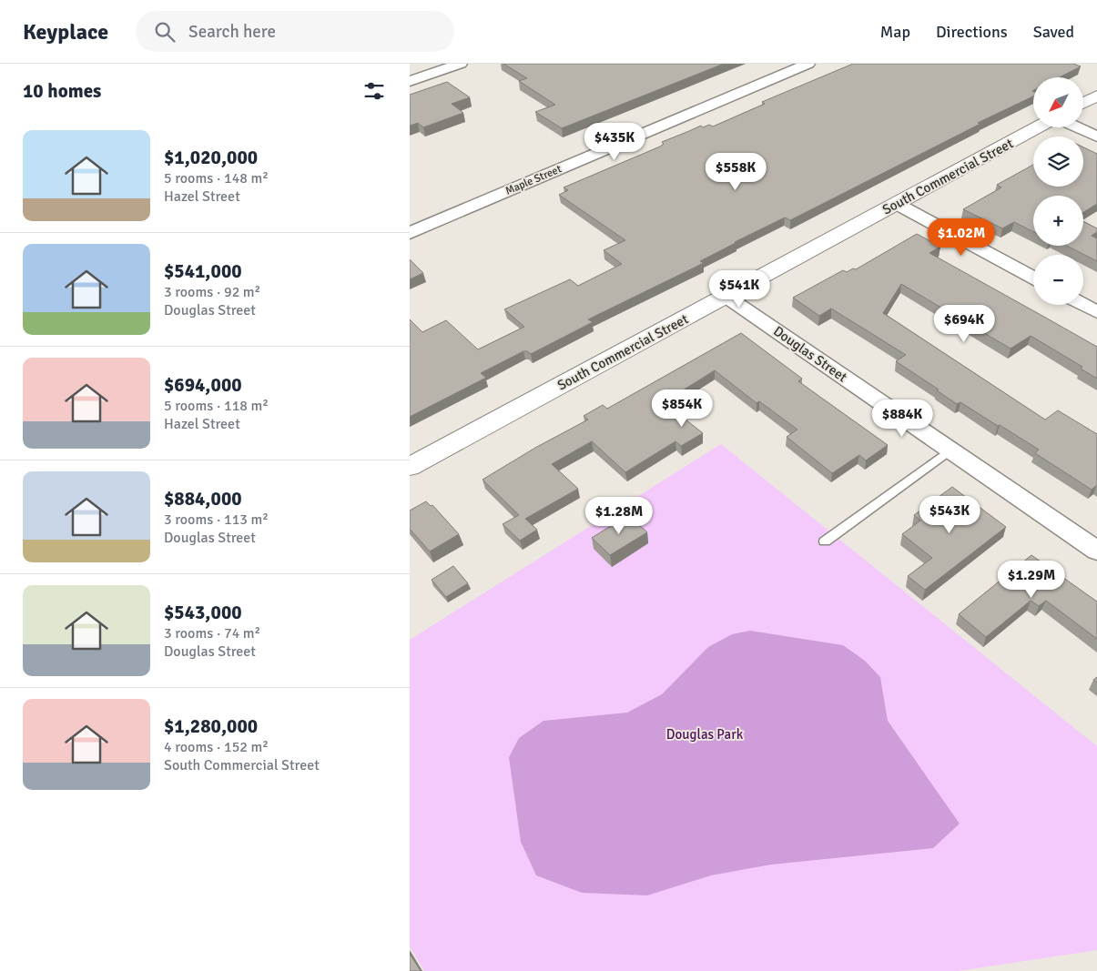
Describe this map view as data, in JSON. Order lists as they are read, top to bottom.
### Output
{
  "streets": {
    "main road": ["South Commercial Street"],
    "street": ["Maple Street", "Douglas Street"]
  },
  "crossings": [
    ["South Commercial Street", "Douglas Street"]
  ],
  "parks": ["Douglas Park"],
  "north": "bottom left",
  "page": {
    "header": "Keyplace",
    "search": "Search here",
    "nav": ["Map", "Directions", "Saved"],
    "heading": "10 homes",
    "map_buttons": ["+", "−"],
    "list": [
      {
        "name": "$1,020,000",
        "note": "5 rooms · 148 m² · Hazel Street"
      },
      {
        "name": "$541,000",
        "note": "3 rooms · 92 m² · Douglas Street"
      },
      {
        "name": "$694,000",
        "note": "5 rooms · 118 m² · Hazel Street"
      },
      {
        "name": "$884,000",
        "note": "3 rooms · 113 m² · Douglas Street"
      },
      {
        "name": "$543,000",
        "note": "3 rooms · 74 m² · Douglas Street"
      },
      {
        "name": "$1,280,000",
        "note": "4 rooms · 152 m² · South Commercial Street"
      }
    ],
    "price": [
      "$435K",
      "$558K",
      "$1.02M",
      "$541K",
      "$694K",
      "$854K",
      "$884K",
      "$543K",
      "$1.28M",
      "$1.29M"
    ]
  }
}
